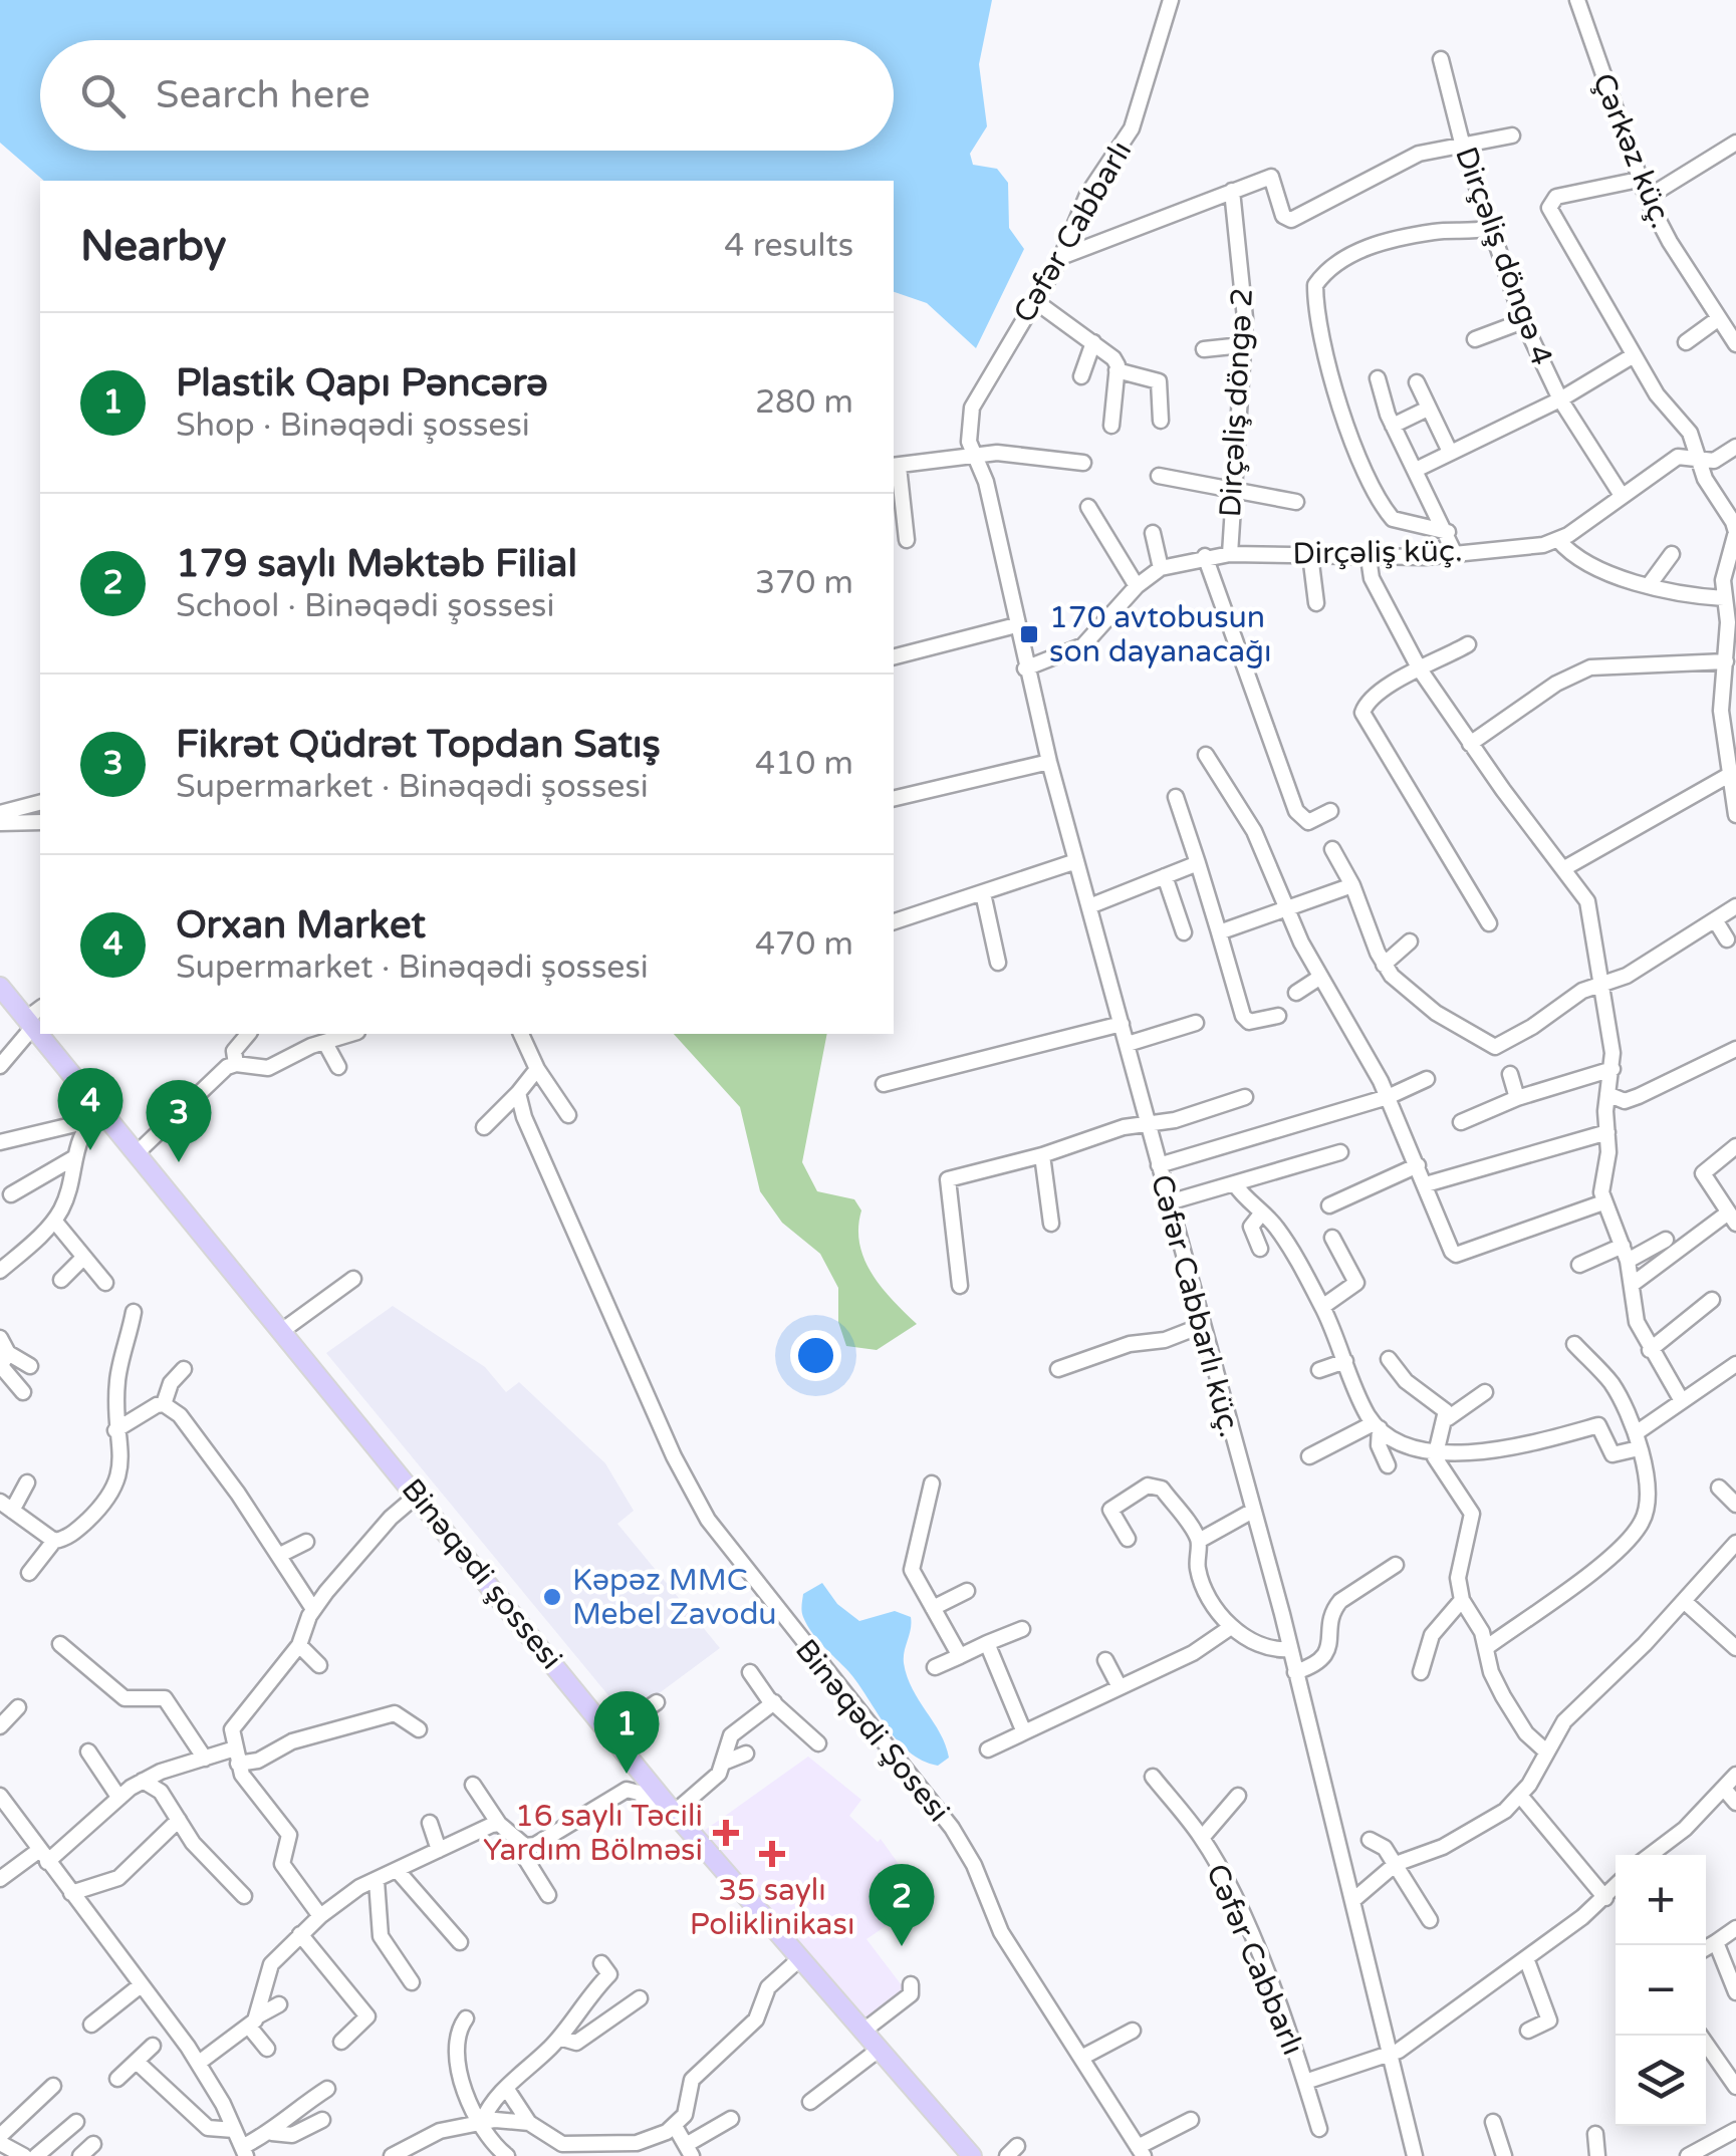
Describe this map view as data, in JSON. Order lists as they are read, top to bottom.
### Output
{
  "streets": {
    "main road": ["Binəqədi şossesi"],
    "street": [
      "Çərkəz küç.",
      "Cəfər Cabbarlı",
      "Dirçəliş döngə 4",
      "Dirçəliş döngə 2",
      "Dirçəliş küç.",
      "Cəfər Cabbarlı küç.",
      "Binəqədi Şosesi"
    ]
  },
  "crossings": [
    ["Cəfər Cabbarlı", "Cəfər Cabbarlı küç."],
    ["Dirçəliş döngə 4", "Dirçəliş küç."],
    ["Dirçəliş döngə 2", "Dirçəliş küç."],
    ["Dirçəliş küç.", "Cəfər Cabbarlı küç."]
  ],
  "places": {
    "transit": ["170 avtobusun son dayanacağı"],
    "other": ["Kəpəz MMC Mebel Zavodu"],
    "health": ["16 saylı Təcili Yardım Bölməsi", "35 saylı Poliklinikası"]
  },
  "page": {
    "search": "Search here",
    "heading": ["Nearby", "4 results"],
    "list": [
      {
        "mark": "1",
        "name": "Plastik Qapı Pəncərə",
        "note": "Shop · Binəqədi şossesi",
        "value": "280 m"
      },
      {
        "mark": "2",
        "name": "179 saylı Məktəb Filial",
        "note": "School · Binəqədi şossesi",
        "value": "370 m"
      },
      {
        "mark": "3",
        "name": "Fikrət Qüdrət Topdan Satış",
        "note": "Supermarket · Binəqədi şossesi",
        "value": "410 m"
      },
      {
        "mark": "4",
        "name": "Orxan Market",
        "note": "Supermarket · Binəqədi şossesi",
        "value": "470 m"
      }
    ],
    "pins": [
      "4",
      "3",
      "1",
      "2"
    ],
    "map_buttons": ["+", "−"]
  }
}
